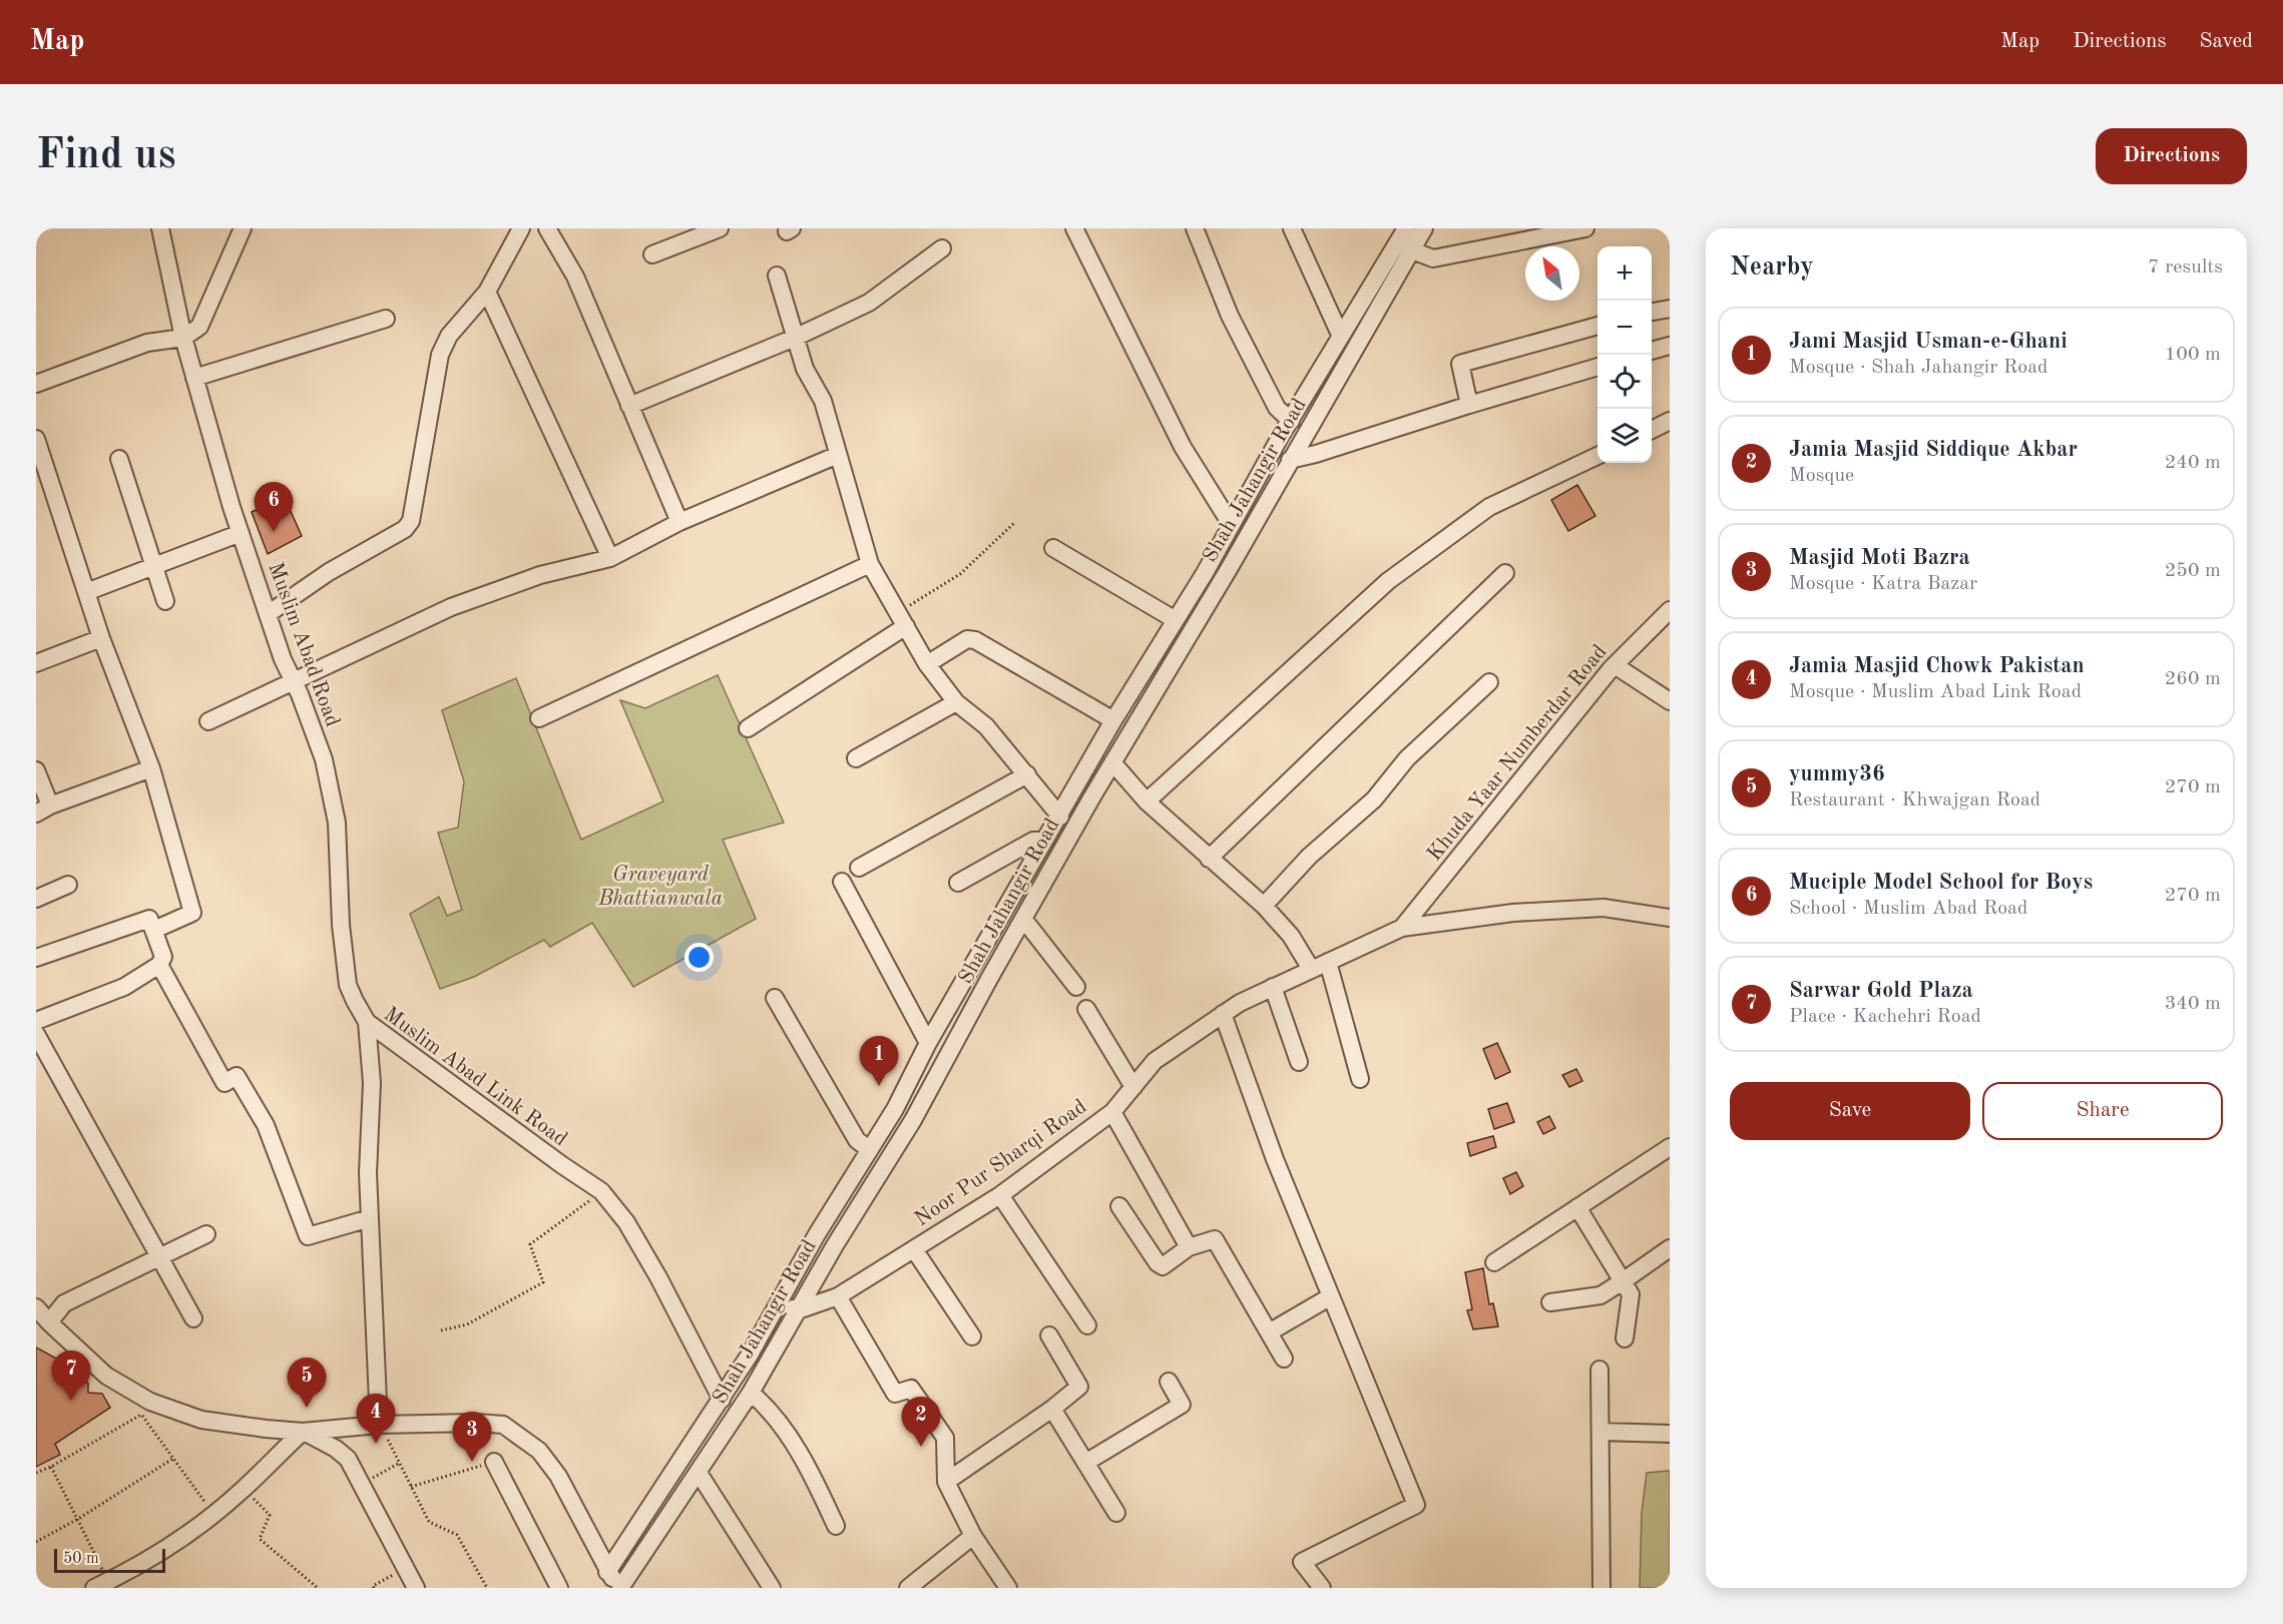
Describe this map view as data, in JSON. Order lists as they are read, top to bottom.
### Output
{
  "streets": {
    "street": [
      "Shah Jahangir Road",
      "Muslim Abad Road",
      "Khuda Yaar Numberdar Road",
      "Muslim Abad Link Road",
      "Noor Pur Sharqi Road"
    ]
  },
  "crossings": [
    ["Shah Jahangir Road", "Muslim Abad Link Road"],
    ["Shah Jahangir Road", "Noor Pur Sharqi Road"],
    ["Muslim Abad Road", "Muslim Abad Link Road"],
    ["Khuda Yaar Numberdar Road", "Noor Pur Sharqi Road"]
  ],
  "parks": ["Graveyard Bhattianwala"],
  "scale_bar": "50 m",
  "north": "top left",
  "page": {
    "header": "Map",
    "nav": ["Map", "Directions", "Saved"],
    "buttons": [
      "Directions",
      ["Save", "Share"]
    ],
    "title": "Find us",
    "heading": ["Nearby", "7 results"],
    "map_buttons": ["+", "−"],
    "list": [
      {
        "mark": "1",
        "name": "Jami Masjid Usman-e-Ghani",
        "note": "Mosque · Shah Jahangir Road",
        "value": "100 m"
      },
      {
        "mark": "2",
        "name": "Jamia Masjid Siddique Akbar",
        "note": "Mosque",
        "value": "240 m"
      },
      {
        "mark": "3",
        "name": "Masjid Moti Bazra",
        "note": "Mosque · Katra Bazar",
        "value": "250 m"
      },
      {
        "mark": "4",
        "name": "Jamia Masjid Chowk Pakistan",
        "note": "Mosque · Muslim Abad Link Road",
        "value": "260 m"
      },
      {
        "mark": "5",
        "name": "yummy36",
        "note": "Restaurant · Khwajgan Road",
        "value": "270 m"
      },
      {
        "mark": "6",
        "name": "Muciple Model School for Boys",
        "note": "School · Muslim Abad Road",
        "value": "270 m"
      },
      {
        "mark": "7",
        "name": "Sarwar Gold Plaza",
        "note": "Place · Kachehri Road",
        "value": "340 m"
      }
    ],
    "pins": [
      "6",
      "1",
      "7",
      "5",
      "4",
      "2",
      "3"
    ],
    "scale": "50 m"
  }
}
